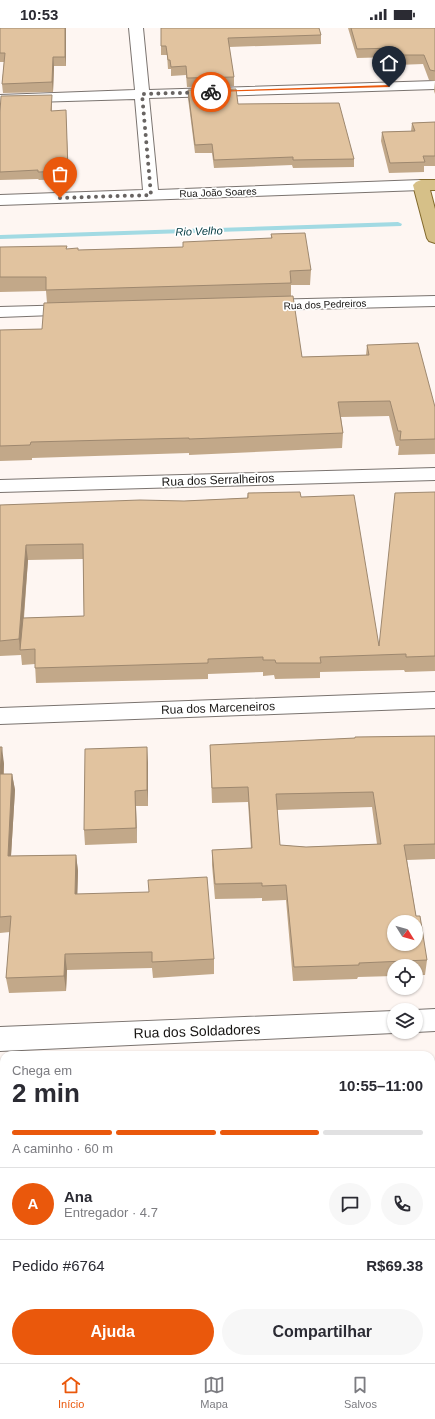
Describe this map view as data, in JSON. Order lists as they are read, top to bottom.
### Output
{
  "streets": {
    "street": [
      "Rua João Soares",
      "Rua dos Pedreiros",
      "Rua dos Serralheiros",
      "Rua dos Marceneiros",
      "Rua dos Soldadores"
    ]
  },
  "water": ["Rio Velho"],
  "north": "bottom right",
  "page": {
    "status": "10:53",
    "heading": ["2 min", "Chega em", "10:55–11:00"],
    "panel": [
      "Ana",
      "Entregador · 4.7",
      "Pedido #6764",
      "R$69.38"
    ],
    "bar": "A caminho · 60 m",
    "round": "A",
    "buttons": ["Ajuda", "Compartilhar"],
    "tabs": ["Início", "Mapa", "Salvos"]
  }
}
